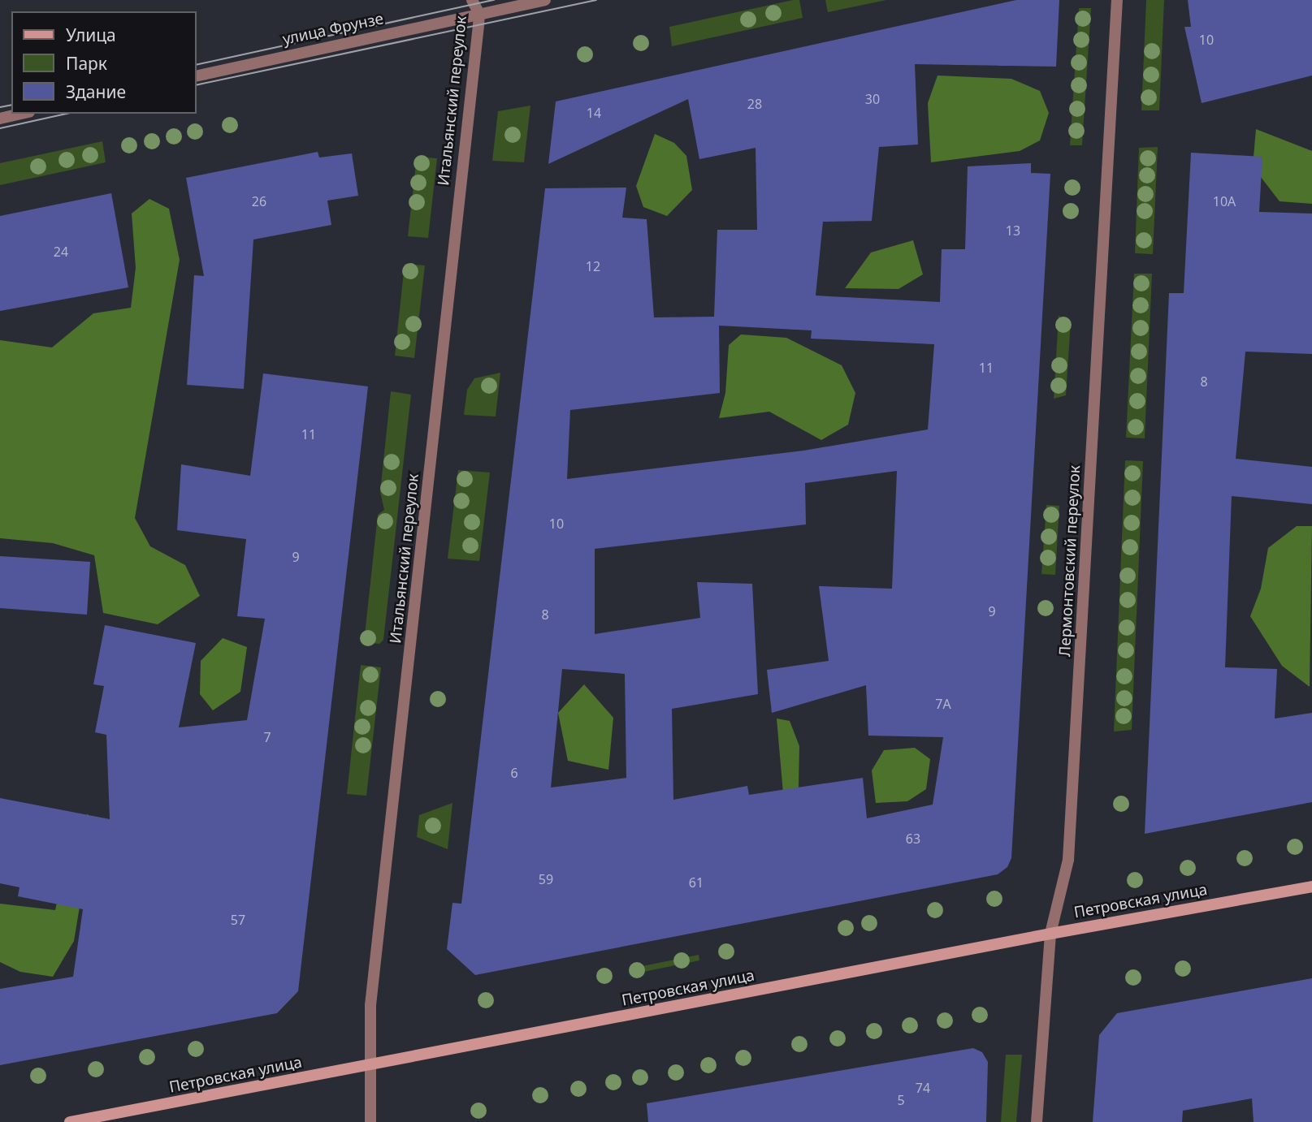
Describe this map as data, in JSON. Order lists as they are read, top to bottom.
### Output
{
  "streets": {
    "main road": ["Петровская улица"],
    "street": ["улица Фрунзе", "Итальянский переулок", "Лермонтовский переулок"]
  },
  "crossings": [
    ["улица Фрунзе", "Итальянский переулок"],
    ["Итальянский переулок", "Петровская улица"],
    ["Лермонтовский переулок", "Петровская улица"]
  ],
  "house_numbers": [
    "10",
    "30",
    "28",
    "14",
    "26",
    "10А",
    "13",
    "24",
    "12",
    "11",
    "8",
    "11",
    "10",
    "9",
    "9",
    "8",
    "7А",
    "7",
    "6",
    "63",
    "59",
    "61",
    "57",
    "74",
    "5"
  ],
  "legend": ["Улица", "Парк", "Здание"]
}
